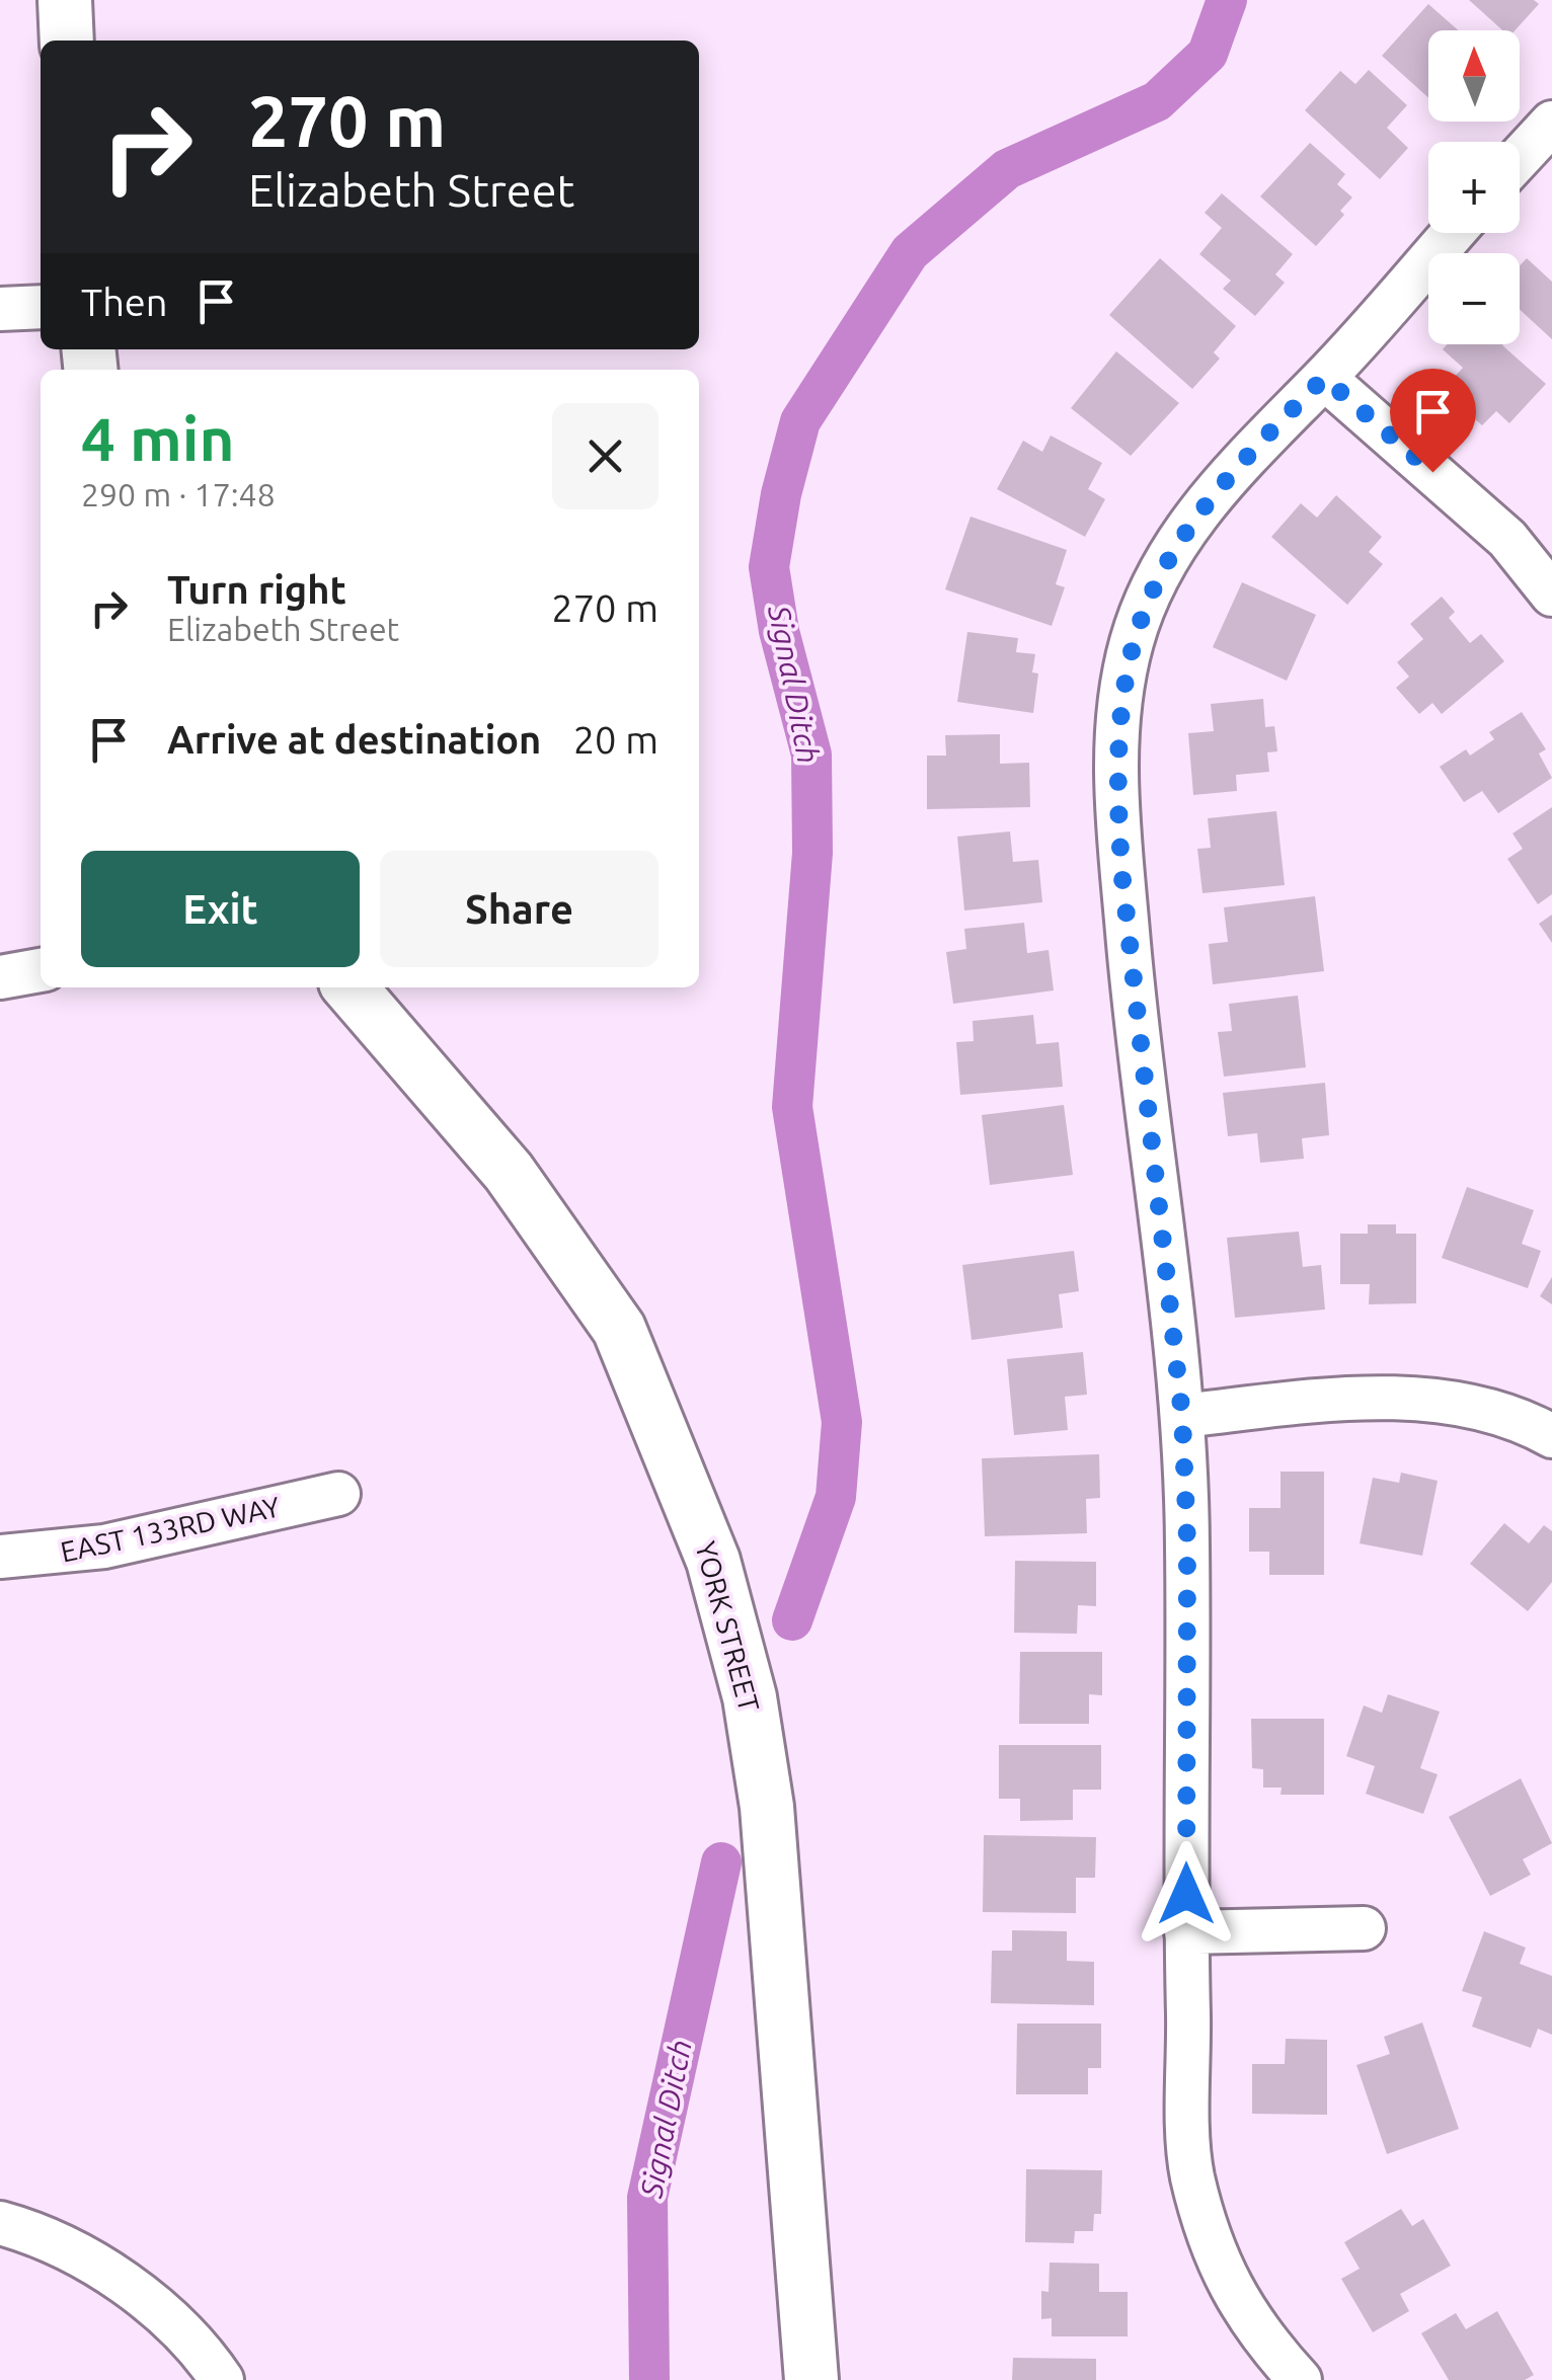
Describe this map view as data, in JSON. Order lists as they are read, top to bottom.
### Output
{
  "streets": {
    "street": ["EAST 133RD WAY", "YORK STREET"]
  },
  "water": ["Signal Ditch"],
  "north": "top",
  "page": {
    "map_buttons": ["+", "−"],
    "turn": ["270 m", "Elizabeth Street"],
    "then": "Then",
    "heading": ["4 min", "290 m · 17:48"],
    "list": [
      {
        "name": "Turn right",
        "note": "Elizabeth Street",
        "value": "270 m"
      },
      {
        "name": "Arrive at destination",
        "value": "20 m"
      }
    ],
    "buttons": ["Exit", "Share"]
  }
}
